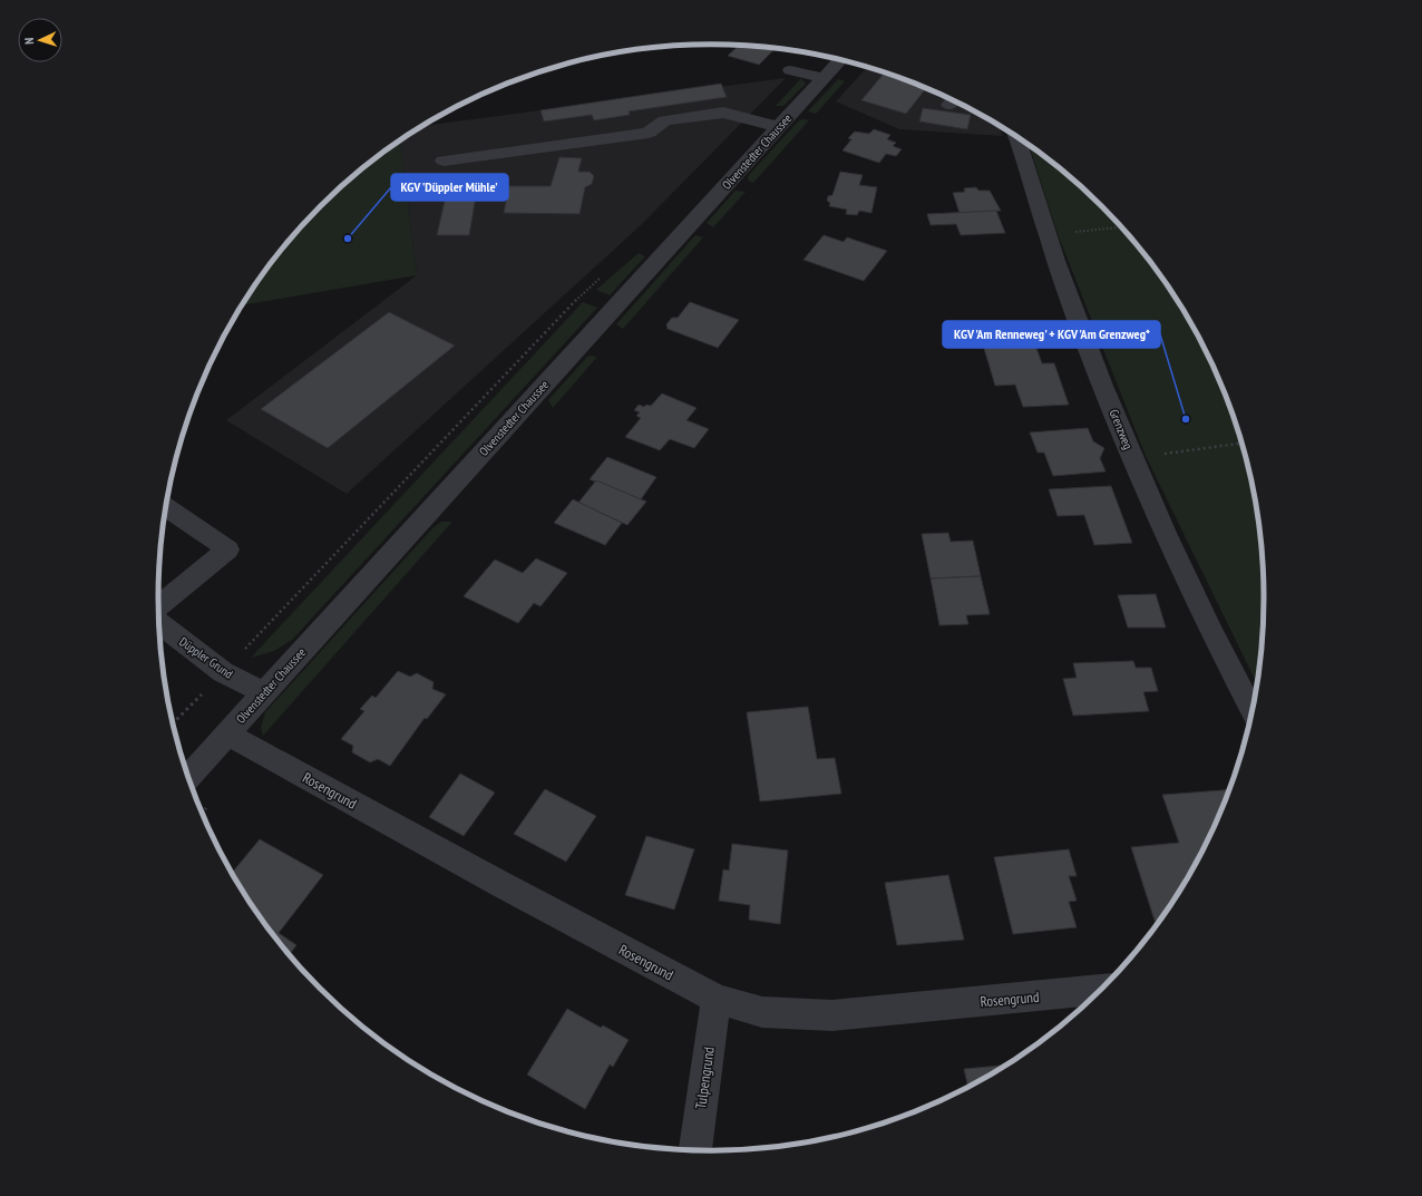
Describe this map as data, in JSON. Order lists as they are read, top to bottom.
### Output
{
  "streets": {
    "street": [
      "Olvenstedter Chaussee",
      "Grenzweg",
      "Düppler Grund",
      "Rosengrund",
      "Tulpengrund"
    ]
  },
  "crossings": [
    ["Olvenstedter Chaussee", "Düppler Grund"],
    ["Olvenstedter Chaussee", "Rosengrund"],
    ["Rosengrund", "Tulpengrund"]
  ],
  "places": ["KGV 'Düppler Mühle'", "KGV 'Am Renneweg' + KGV 'Am Grenzweg*"],
  "north": "left"
}
